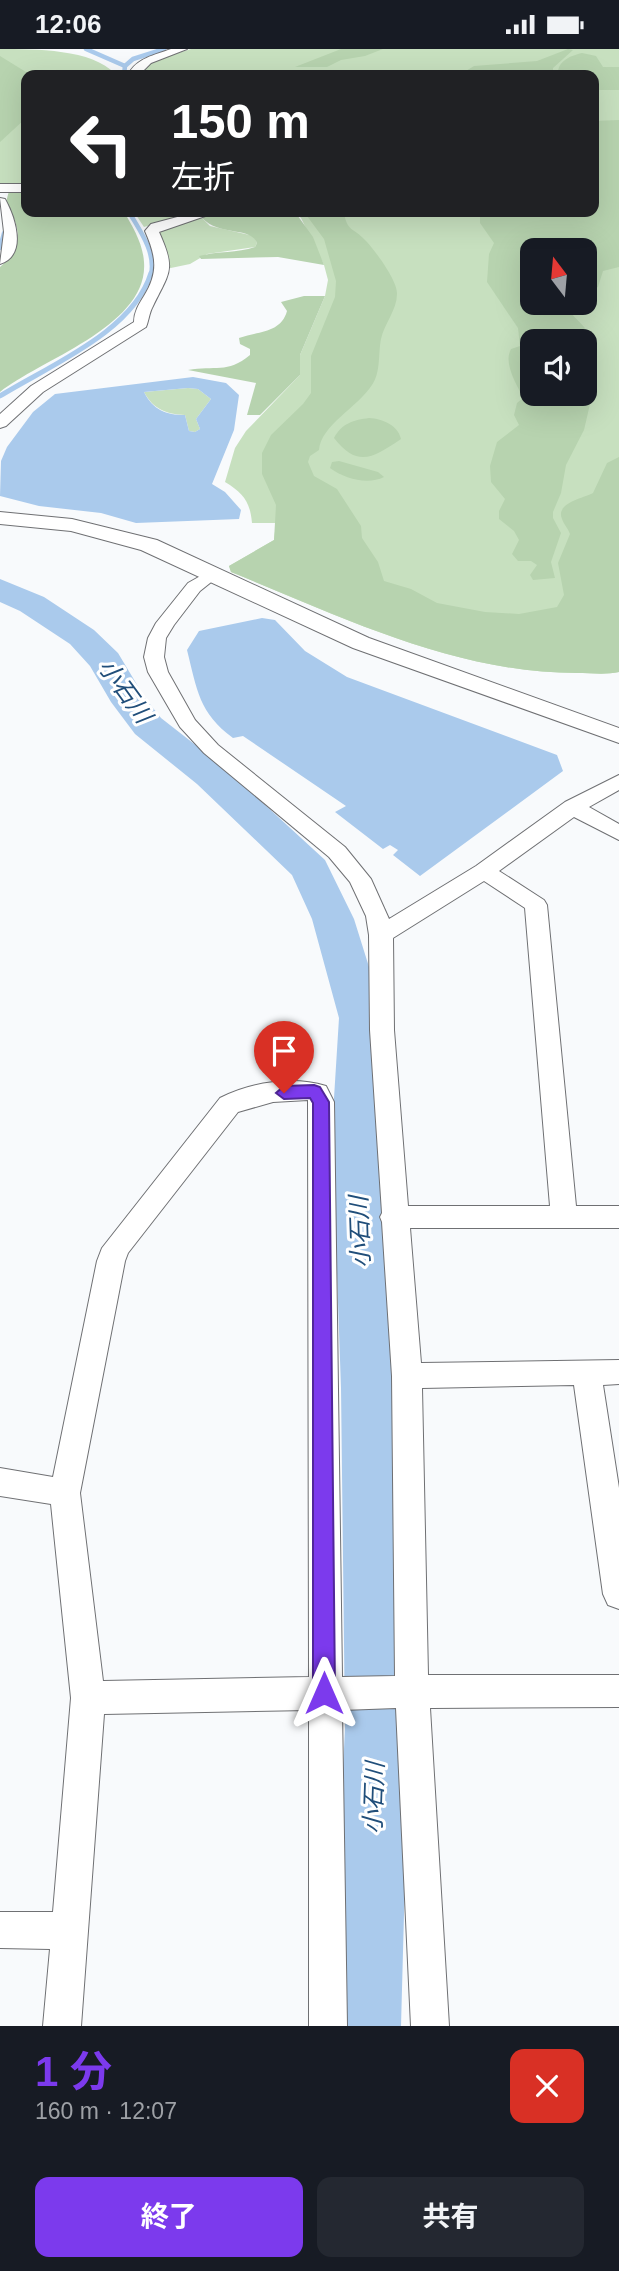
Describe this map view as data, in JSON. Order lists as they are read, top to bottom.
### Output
{
  "water": ["小石川"],
  "north": "top",
  "page": {
    "status": "12:06",
    "turn": ["150 m", "左折"],
    "heading": ["1 分", "160 m · 12:07"],
    "buttons": ["終了", "共有"]
  }
}
